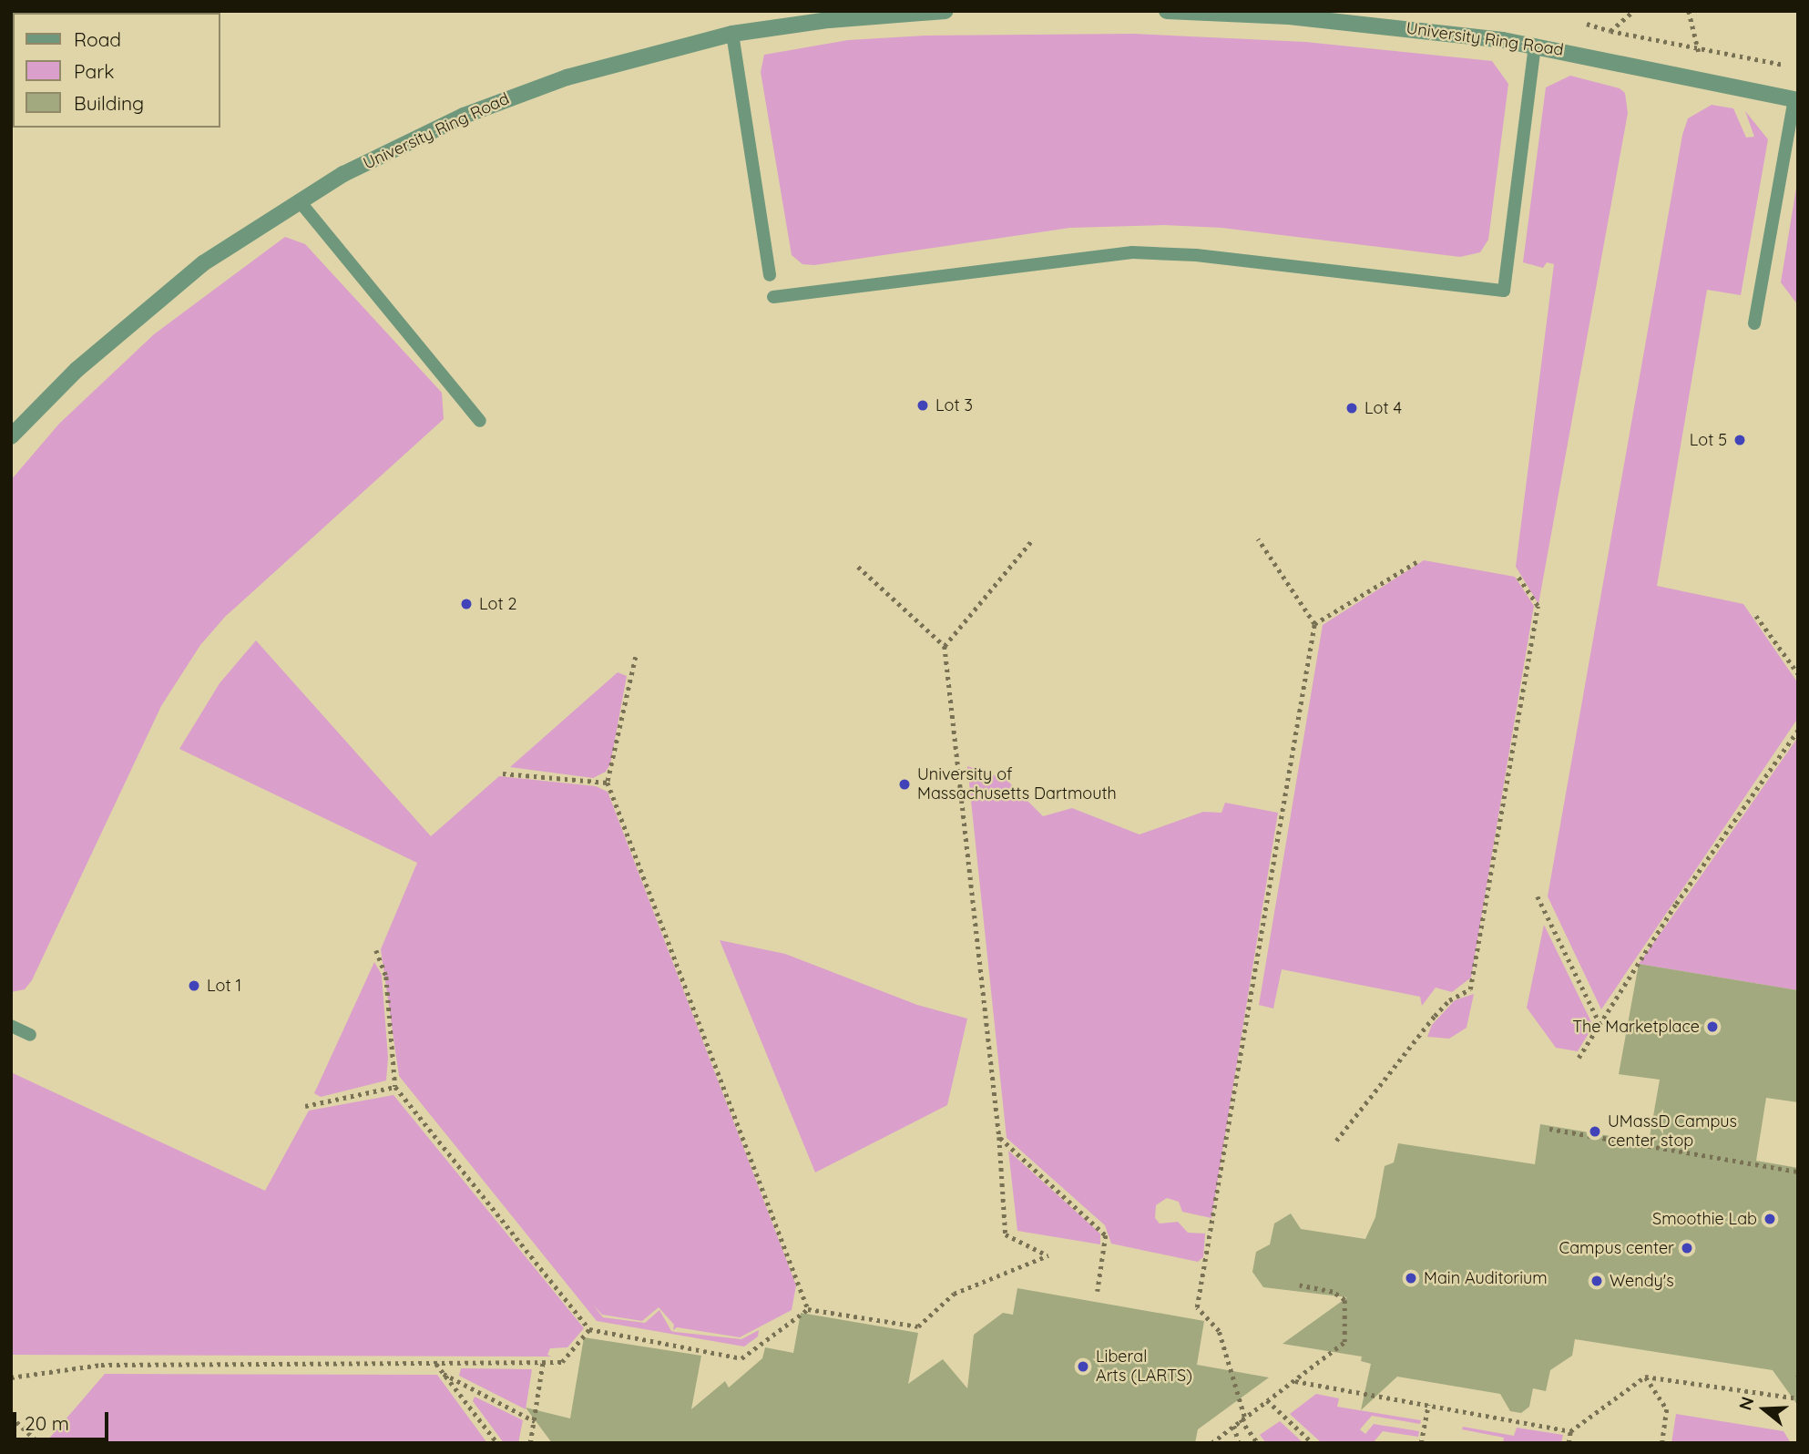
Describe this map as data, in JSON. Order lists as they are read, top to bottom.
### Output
{
  "streets": {
    "street": ["University Ring Road"]
  },
  "places": [
    "Lot 3",
    "Lot 4",
    "Lot 5",
    "Lot 2",
    "University of Massachusetts Dartmouth",
    "Lot 1",
    "The Marketplace",
    "UMassD Campus center stop",
    "Smoothie Lab",
    "Campus center",
    "Main Auditorium",
    "Wendy's",
    "Liberal Arts (LARTS)"
  ],
  "legend": ["Road", "Park", "Building"],
  "scale_bar": "20 m",
  "north": "left"
}
